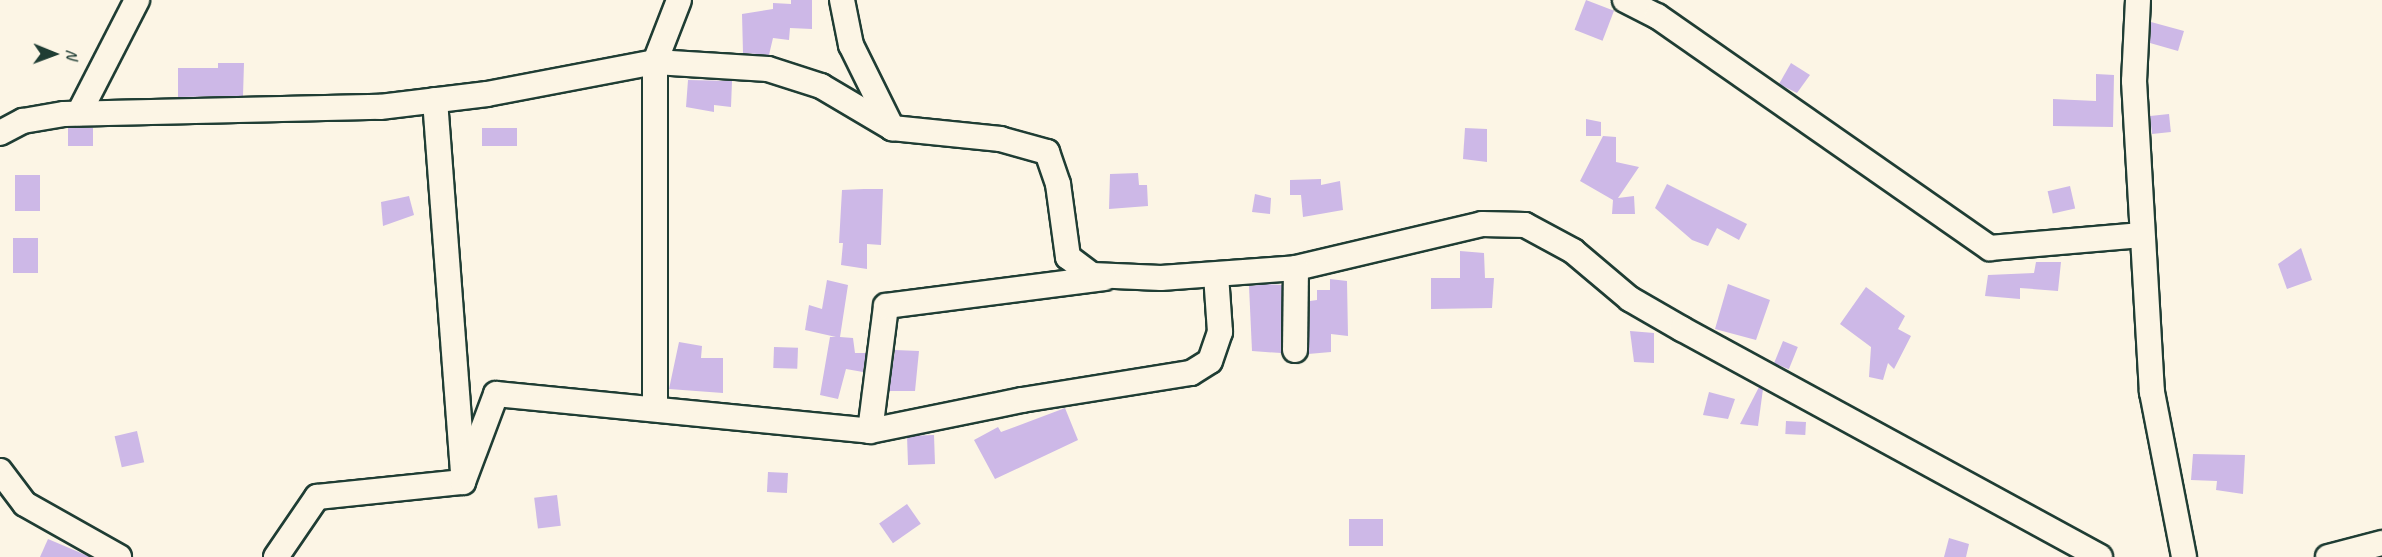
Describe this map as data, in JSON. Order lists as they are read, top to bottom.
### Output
{
  "north": "right"
}
